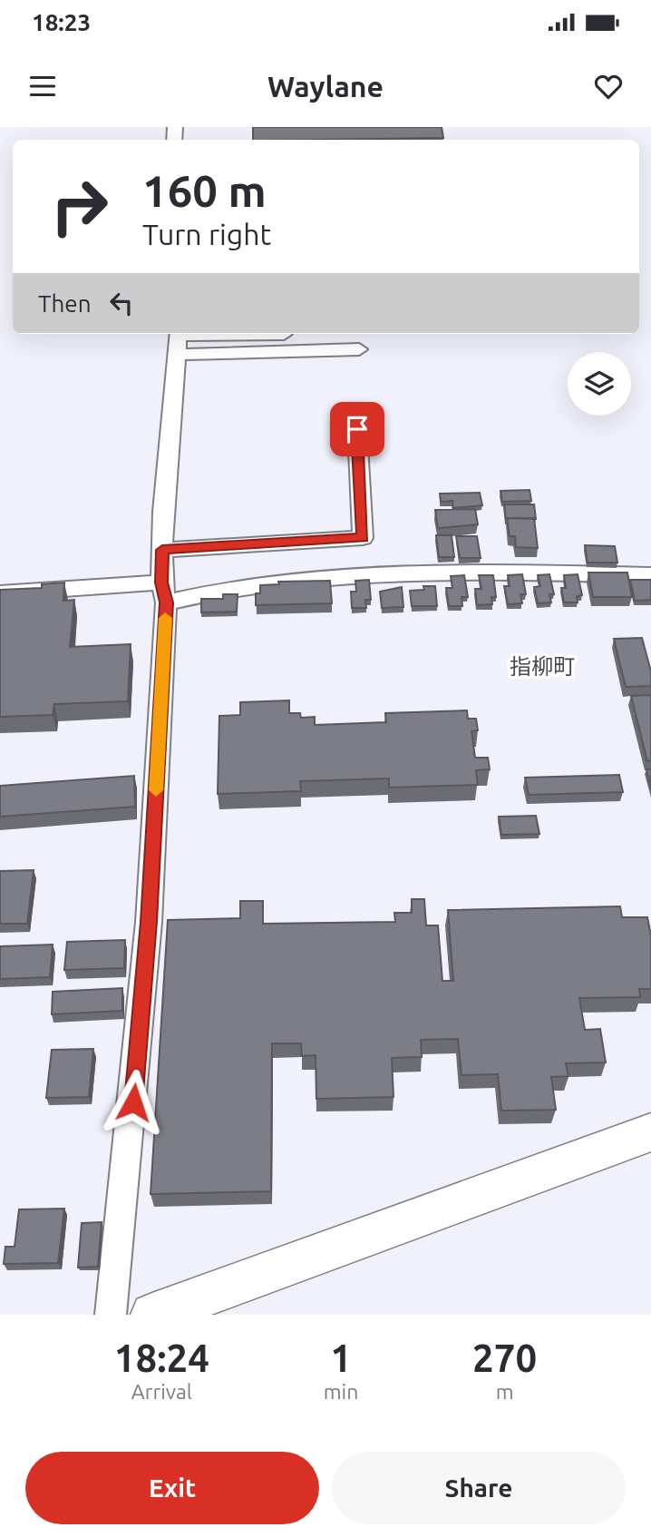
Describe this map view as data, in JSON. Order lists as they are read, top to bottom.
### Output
{
  "districts": ["指柳町"],
  "page": {
    "status": "18:23",
    "header": "Waylane",
    "turn": ["160 m", "Turn right"],
    "then": "Then",
    "eta": [
      "18:24",
      "Arrival",
      "1",
      "min",
      "270",
      "m"
    ],
    "buttons": ["Exit", "Share"]
  }
}
